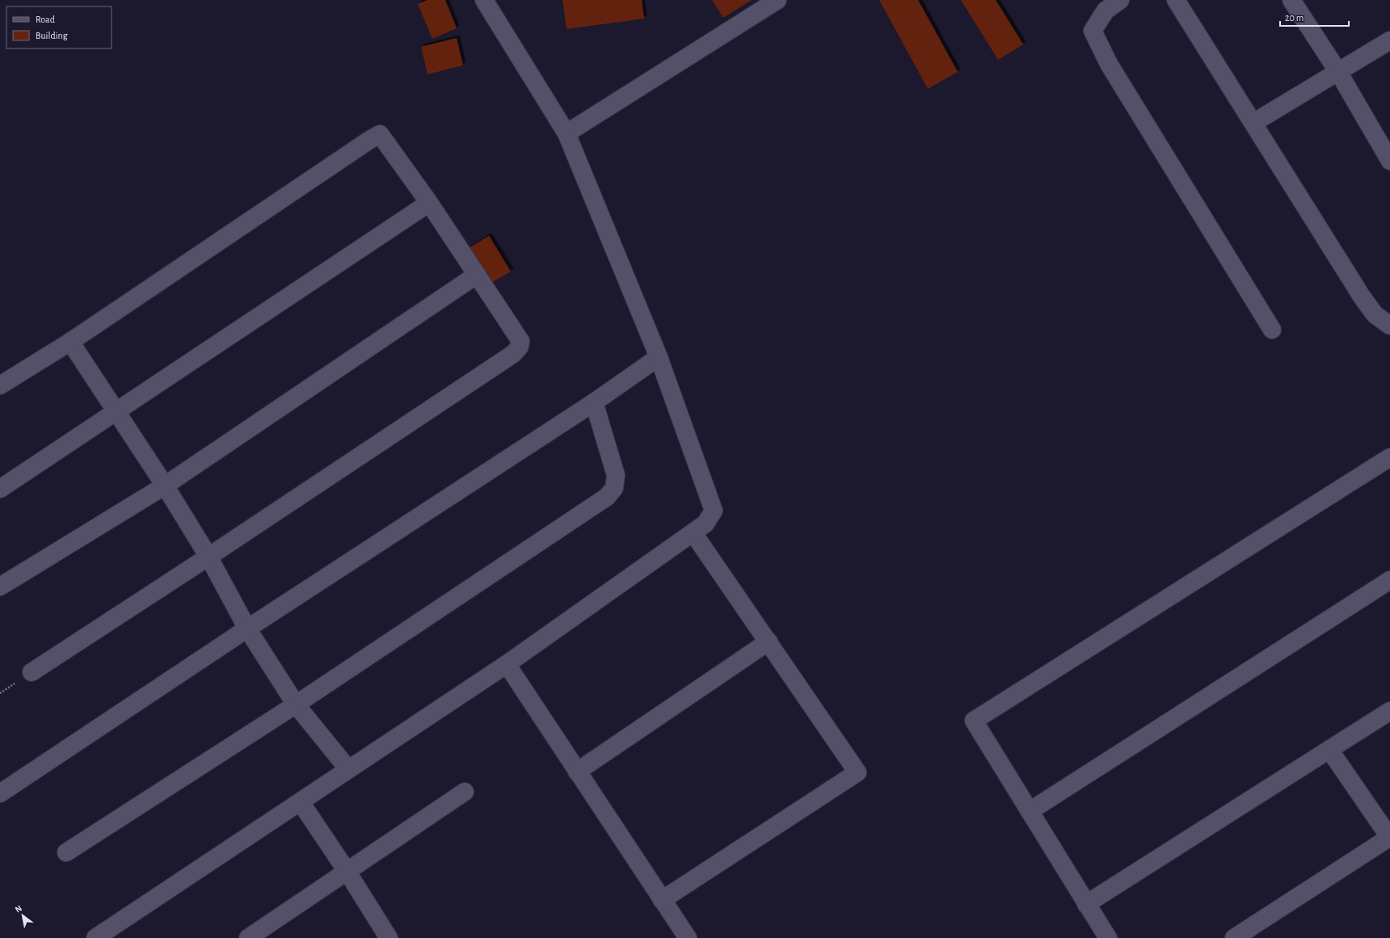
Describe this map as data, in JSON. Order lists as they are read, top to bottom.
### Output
{
  "legend": ["Road", "Building"],
  "scale_bar": "20 m",
  "north": "top left"
}
